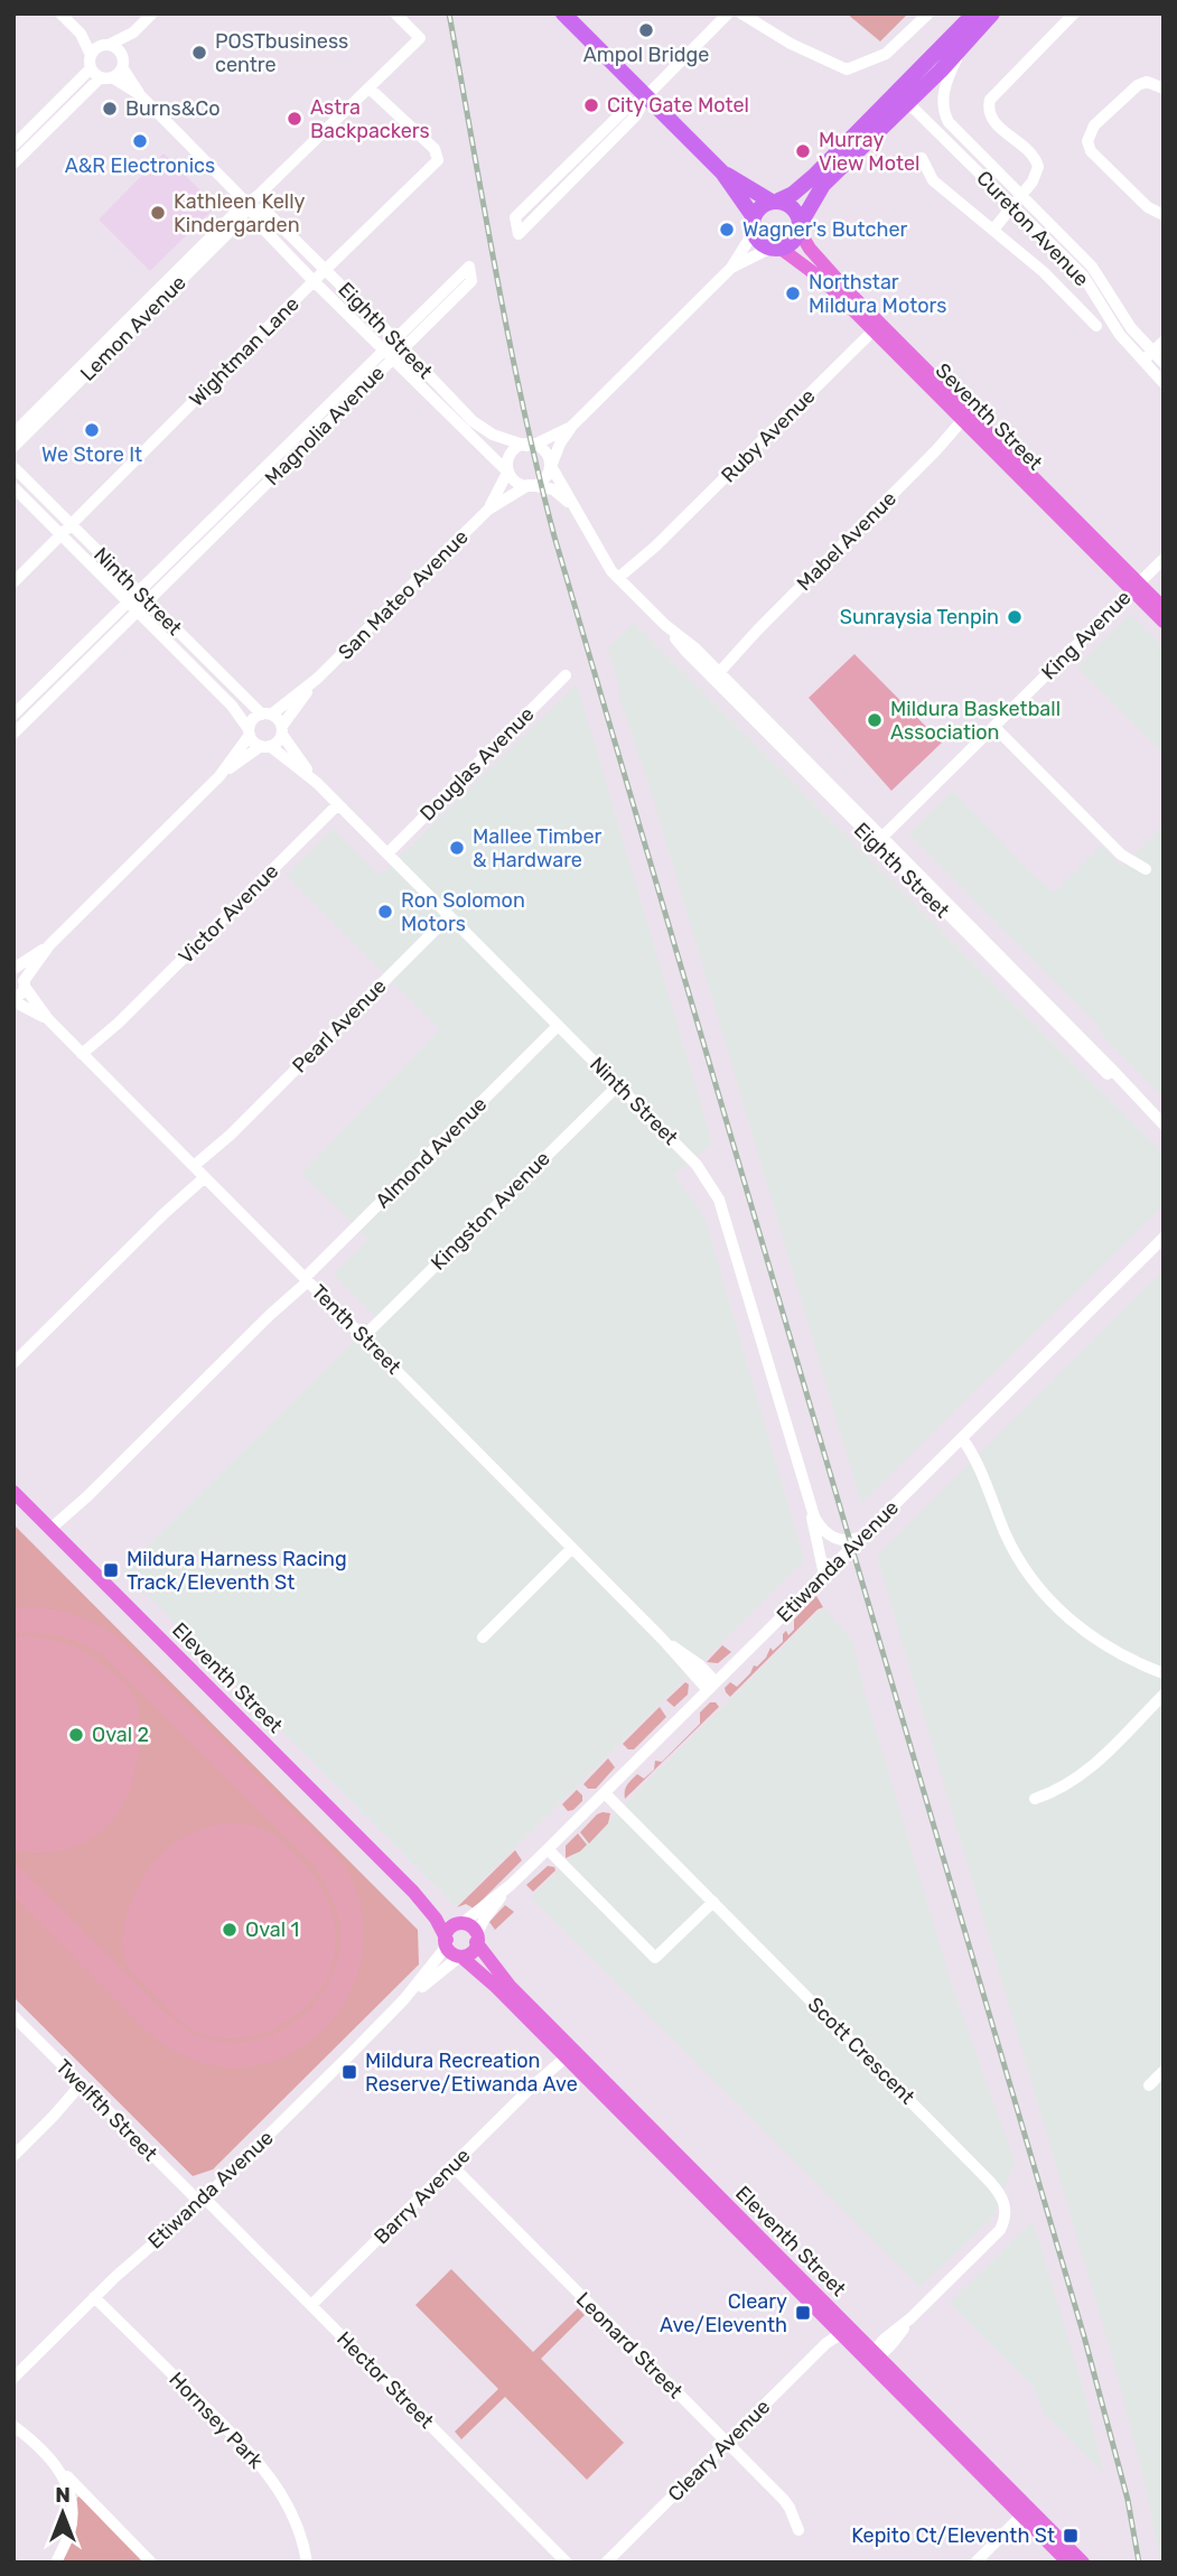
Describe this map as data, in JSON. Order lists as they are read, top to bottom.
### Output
{
  "streets": {
    "main road": ["Seventh Street", "Eleventh Street"],
    "street": [
      "Cureton Avenue",
      "Lemon Avenue",
      "Eighth Street",
      "Wightman Lane",
      "Magnolia Avenue",
      "Ruby Avenue",
      "Mabel Avenue",
      "Ninth Street",
      "San Mateo Avenue",
      "King Avenue",
      "Douglas Avenue",
      "Victor Avenue",
      "Pearl Avenue",
      "Almond Avenue",
      "Kingston Avenue",
      "Tenth Street",
      "Etiwanda Avenue",
      "Scott Crescent",
      "Twelfth Street",
      "Barry Avenue",
      "Leonard Street",
      "Hector Street",
      "Hornsey Park",
      "Cleary Avenue"
    ]
  },
  "crossings": [
    ["Lemon Avenue", "Eighth Street"],
    ["Lemon Avenue", "Wightman Lane"],
    ["Eighth Street", "Wightman Lane"],
    ["Eighth Street", "Magnolia Avenue"],
    ["Eighth Street", "Ruby Avenue"],
    ["Eighth Street", "Mabel Avenue"],
    ["Eighth Street", "San Mateo Avenue"],
    ["Eighth Street", "King Avenue"],
    ["Wightman Lane", "Ninth Street"],
    ["Seventh Street", "Ruby Avenue"],
    ["Seventh Street", "Mabel Avenue"],
    ["Seventh Street", "King Avenue"],
    ["Magnolia Avenue", "Ninth Street"],
    ["Ninth Street", "San Mateo Avenue"],
    ["Ninth Street", "Douglas Avenue"],
    ["Ninth Street", "Victor Avenue"],
    ["Ninth Street", "Pearl Avenue"],
    ["Ninth Street", "Almond Avenue"],
    ["Ninth Street", "Kingston Avenue"],
    ["Ninth Street", "Etiwanda Avenue"],
    ["Victor Avenue", "Tenth Street"],
    ["Pearl Avenue", "Tenth Street"],
    ["Almond Avenue", "Tenth Street"],
    ["Almond Avenue", "Eleventh Street"],
    ["Kingston Avenue", "Tenth Street"],
    ["Tenth Street", "Etiwanda Avenue"],
    ["Etiwanda Avenue", "Eleventh Street"],
    ["Etiwanda Avenue", "Scott Crescent"],
    ["Etiwanda Avenue", "Twelfth Street"],
    ["Etiwanda Avenue", "Hector Street"],
    ["Etiwanda Avenue", "Hornsey Park"],
    ["Eleventh Street", "Scott Crescent"],
    ["Eleventh Street", "Barry Avenue"],
    ["Eleventh Street", "Cleary Avenue"],
    ["Twelfth Street", "Hector Street"],
    ["Barry Avenue", "Leonard Street"],
    ["Barry Avenue", "Hector Street"],
    ["Leonard Street", "Cleary Avenue"]
  ],
  "places": {
    "other": [
      "Ampol Bridge",
      "POSTbusiness centre",
      "City Gate Motel",
      "Burns&Co",
      "Astra Backpackers",
      "A&R Electronics",
      "Murray View Motel",
      "Kathleen Kelly Kindergarden",
      "Wagner's Butcher",
      "Northstar Mildura Motors",
      "We Store It",
      "Sunraysia Tenpin",
      "Mildura Basketball Association",
      "Mallee Timber & Hardware",
      "Ron Solomon Motors",
      "Oval 2",
      "Oval 1"
    ],
    "transit": [
      "Mildura Harness Racing Track/Eleventh St",
      "Mildura Recreation Reserve/Etiwanda Ave",
      "Cleary Ave/Eleventh",
      "Kepito Ct/Eleventh St"
    ]
  },
  "north": "top"
}
